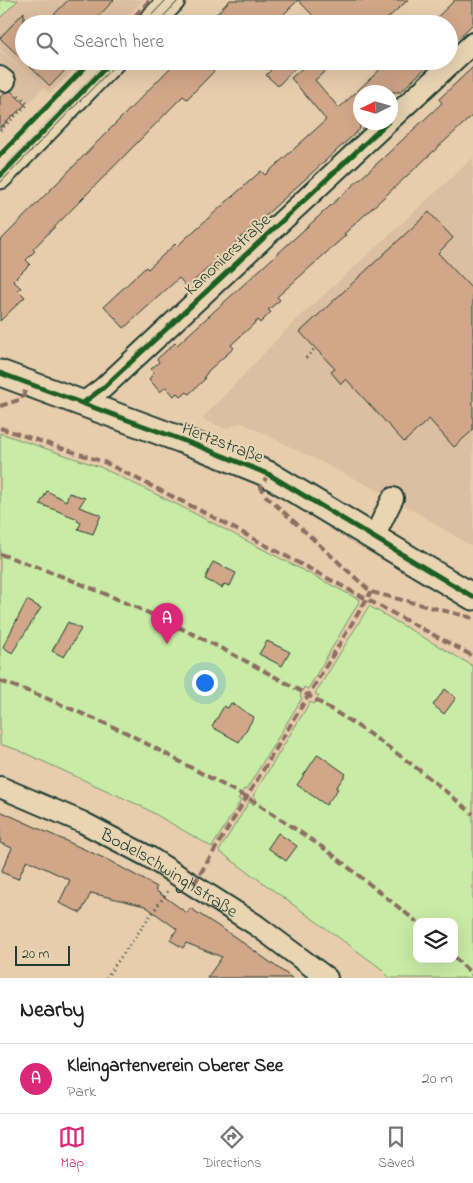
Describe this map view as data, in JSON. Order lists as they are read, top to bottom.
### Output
{
  "streets": {
    "main road": ["Hertzstraße"],
    "street": ["Kanonierstraße", "Bodelschwinghstraße"]
  },
  "crossings": [
    ["Kanonierstraße", "Hertzstraße"]
  ],
  "scale_bar": "20 m",
  "north": "left",
  "page": {
    "search": "Search here",
    "pins": "A",
    "scale": "20 m",
    "heading": "Nearby",
    "list": [
      {
        "mark": "A",
        "name": "Kleingartenverein Oberer See",
        "note": "Park",
        "value": "20 m"
      }
    ],
    "nav": ["Map", "Directions", "Saved"]
  }
}
